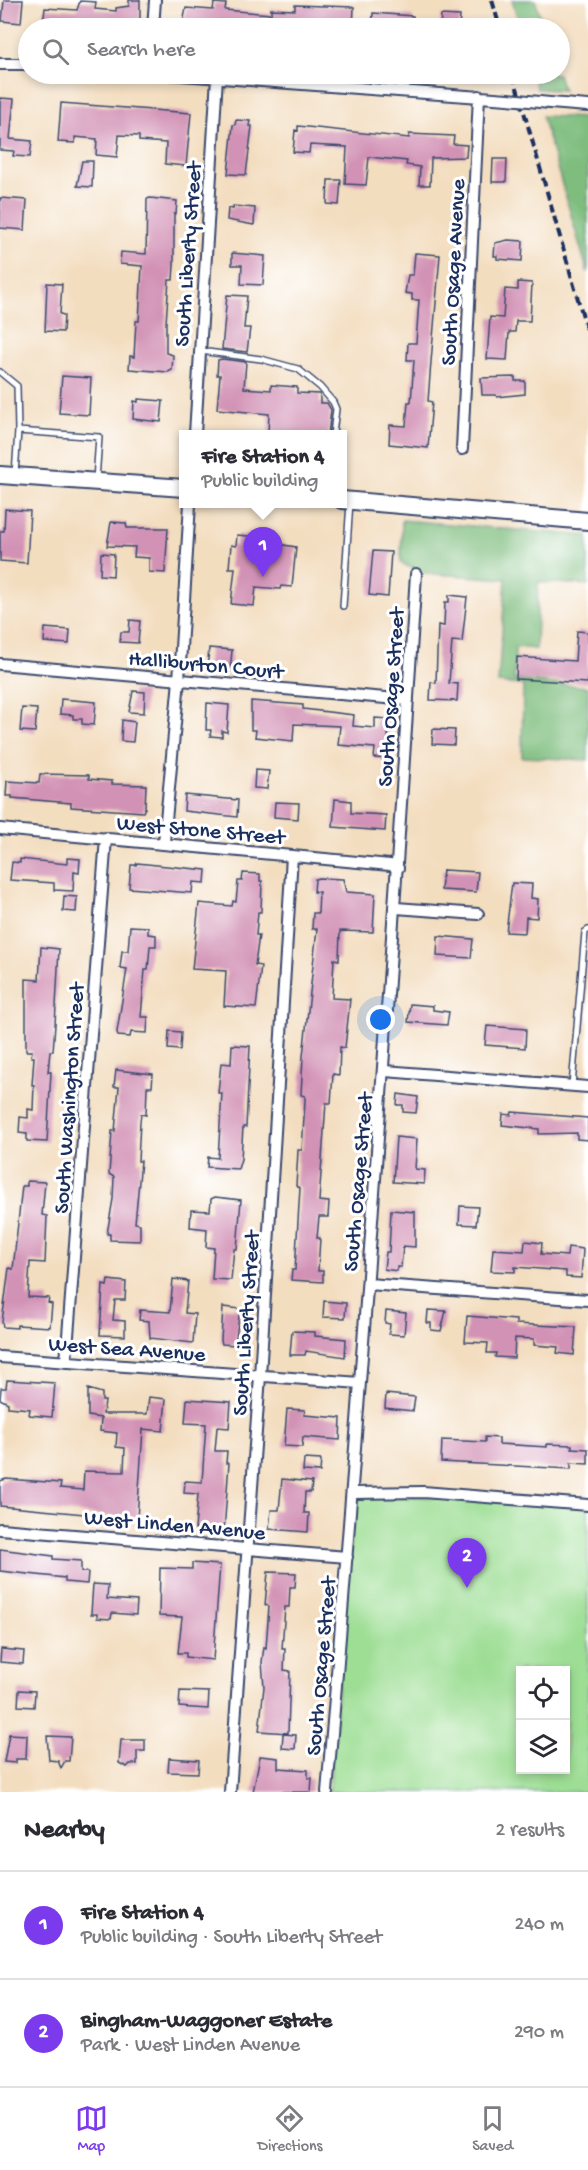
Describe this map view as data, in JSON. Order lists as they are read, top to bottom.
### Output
{
  "streets": {
    "street": [
      "South Liberty Street",
      "South Osage Avenue",
      "Halliburton Court",
      "South Osage Street",
      "West Stone Street",
      "South Washington Street",
      "West Sea Avenue",
      "West Linden Avenue"
    ]
  },
  "crossings": [
    ["South Liberty Street", "West Stone Street"],
    ["South Liberty Street", "West Sea Avenue"],
    ["South Liberty Street", "West Linden Avenue"],
    ["Halliburton Court", "South Osage Street"],
    ["South Osage Street", "West Stone Street"],
    ["South Osage Street", "West Sea Avenue"],
    ["South Osage Street", "West Linden Avenue"],
    ["West Stone Street", "South Washington Street"],
    ["South Washington Street", "West Sea Avenue"]
  ],
  "page": {
    "search": "Search here",
    "popup": ["Fire Station 4", "Public building"],
    "pins": ["1", "2"],
    "heading": ["Nearby", "2 results"],
    "list": [
      {
        "mark": "1",
        "name": "Fire Station 4",
        "note": "Public building · South Liberty Street",
        "value": "240 m"
      },
      {
        "mark": "2",
        "name": "Bingham-Waggoner Estate",
        "note": "Park · West Linden Avenue",
        "value": "290 m"
      }
    ],
    "nav": ["Map", "Directions", "Saved"]
  }
}
